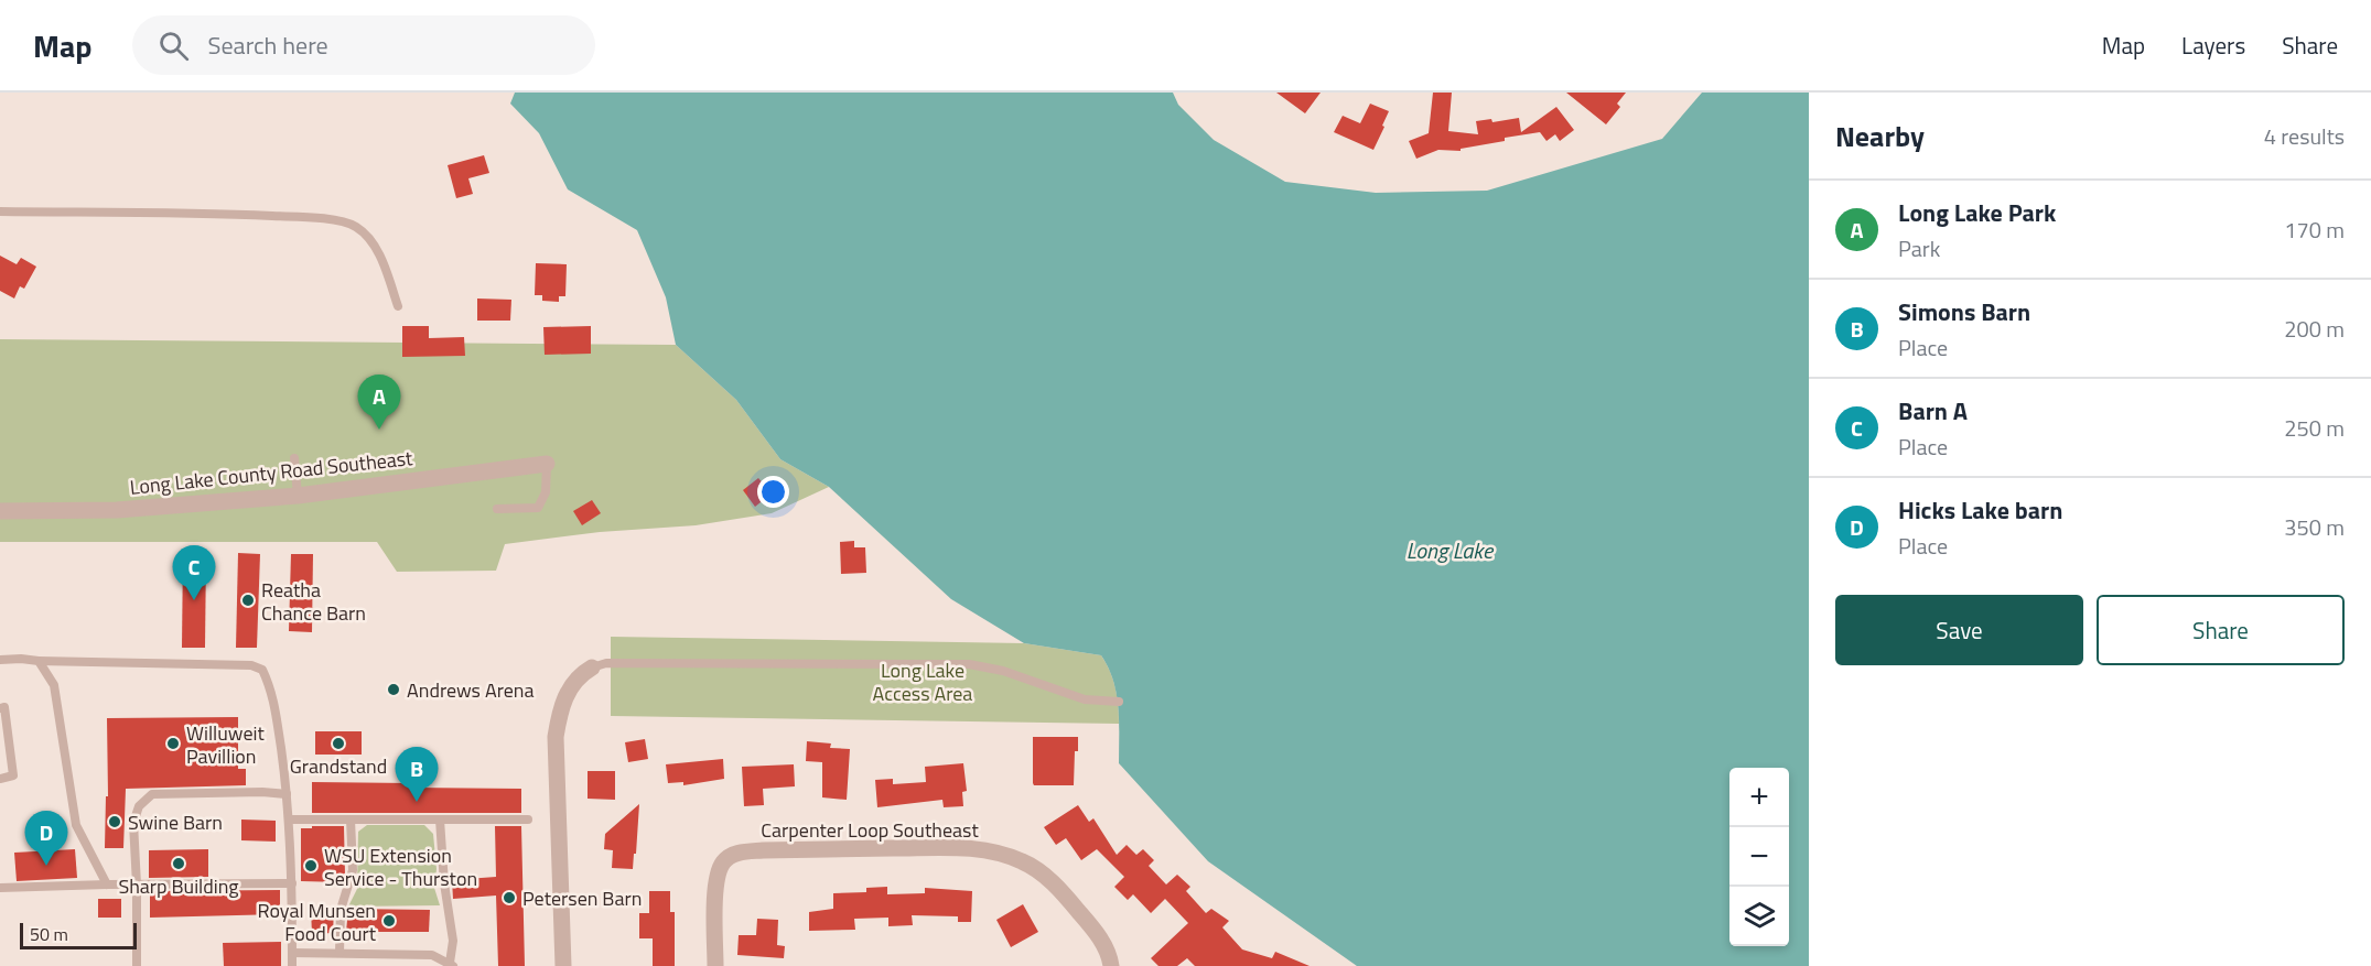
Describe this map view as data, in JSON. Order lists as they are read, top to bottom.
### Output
{
  "streets": {
    "street": ["Long Lake County Road Southeast", "Carpenter Loop Southeast"]
  },
  "water": ["Long Lake"],
  "parks": ["Long Lake Access Area"],
  "places": [
    "Reatha Chance Barn",
    "Andrews Arena",
    "Willuweit Pavillion",
    "Grandstand",
    "Swine Barn",
    "Sharp Building",
    "WSU Extension Service - Thurston",
    "Petersen Barn",
    "Royal Munsen Food Court"
  ],
  "scale_bar": "50 m",
  "page": {
    "header": "Map",
    "search": "Search here",
    "nav": ["Map", "Layers", "Share"],
    "heading": ["Nearby", "4 results"],
    "list": [
      {
        "mark": "A",
        "name": "Long Lake Park",
        "note": "Park",
        "value": "170 m"
      },
      {
        "mark": "B",
        "name": "Simons Barn",
        "note": "Place",
        "value": "200 m"
      },
      {
        "mark": "C",
        "name": "Barn A",
        "note": "Place",
        "value": "250 m"
      },
      {
        "mark": "D",
        "name": "Hicks Lake barn",
        "note": "Place",
        "value": "350 m"
      }
    ],
    "pins": [
      "A",
      "C",
      "B",
      "D"
    ],
    "buttons": ["Save", "Share"],
    "map_buttons": ["+", "−"],
    "scale": "50 m"
  }
}
